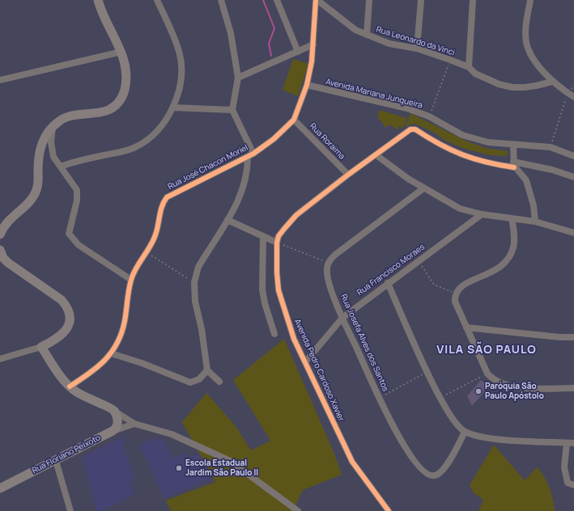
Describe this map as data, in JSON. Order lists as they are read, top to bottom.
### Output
{
  "streets": {
    "street": [
      "Rua Leonardo da Vinci",
      "Avenida Mariana Junqueira",
      "Rua Roraima",
      "Rua José Chacon Moriel",
      "Rua Francisco Moraes",
      "Rua Josefa Alves dos Santos",
      "Avenida Pedro Cardoso Xavier",
      "Rua Floriano Peixoto"
    ]
  },
  "crossings": [
    ["Avenida Mariana Junqueira", "Rua José Chacon Moriel"],
    ["Rua Roraima", "Rua José Chacon Moriel"],
    ["Rua Roraima", "Avenida Pedro Cardoso Xavier"],
    ["Rua Francisco Moraes", "Rua Josefa Alves dos Santos"],
    ["Rua Francisco Moraes", "Avenida Pedro Cardoso Xavier"]
  ],
  "districts": ["VILA SÃO PAULO"],
  "places": ["Paróquia São Paulo Apóstolo", "Escola Estadual Jardim São Paulo II"]
}
